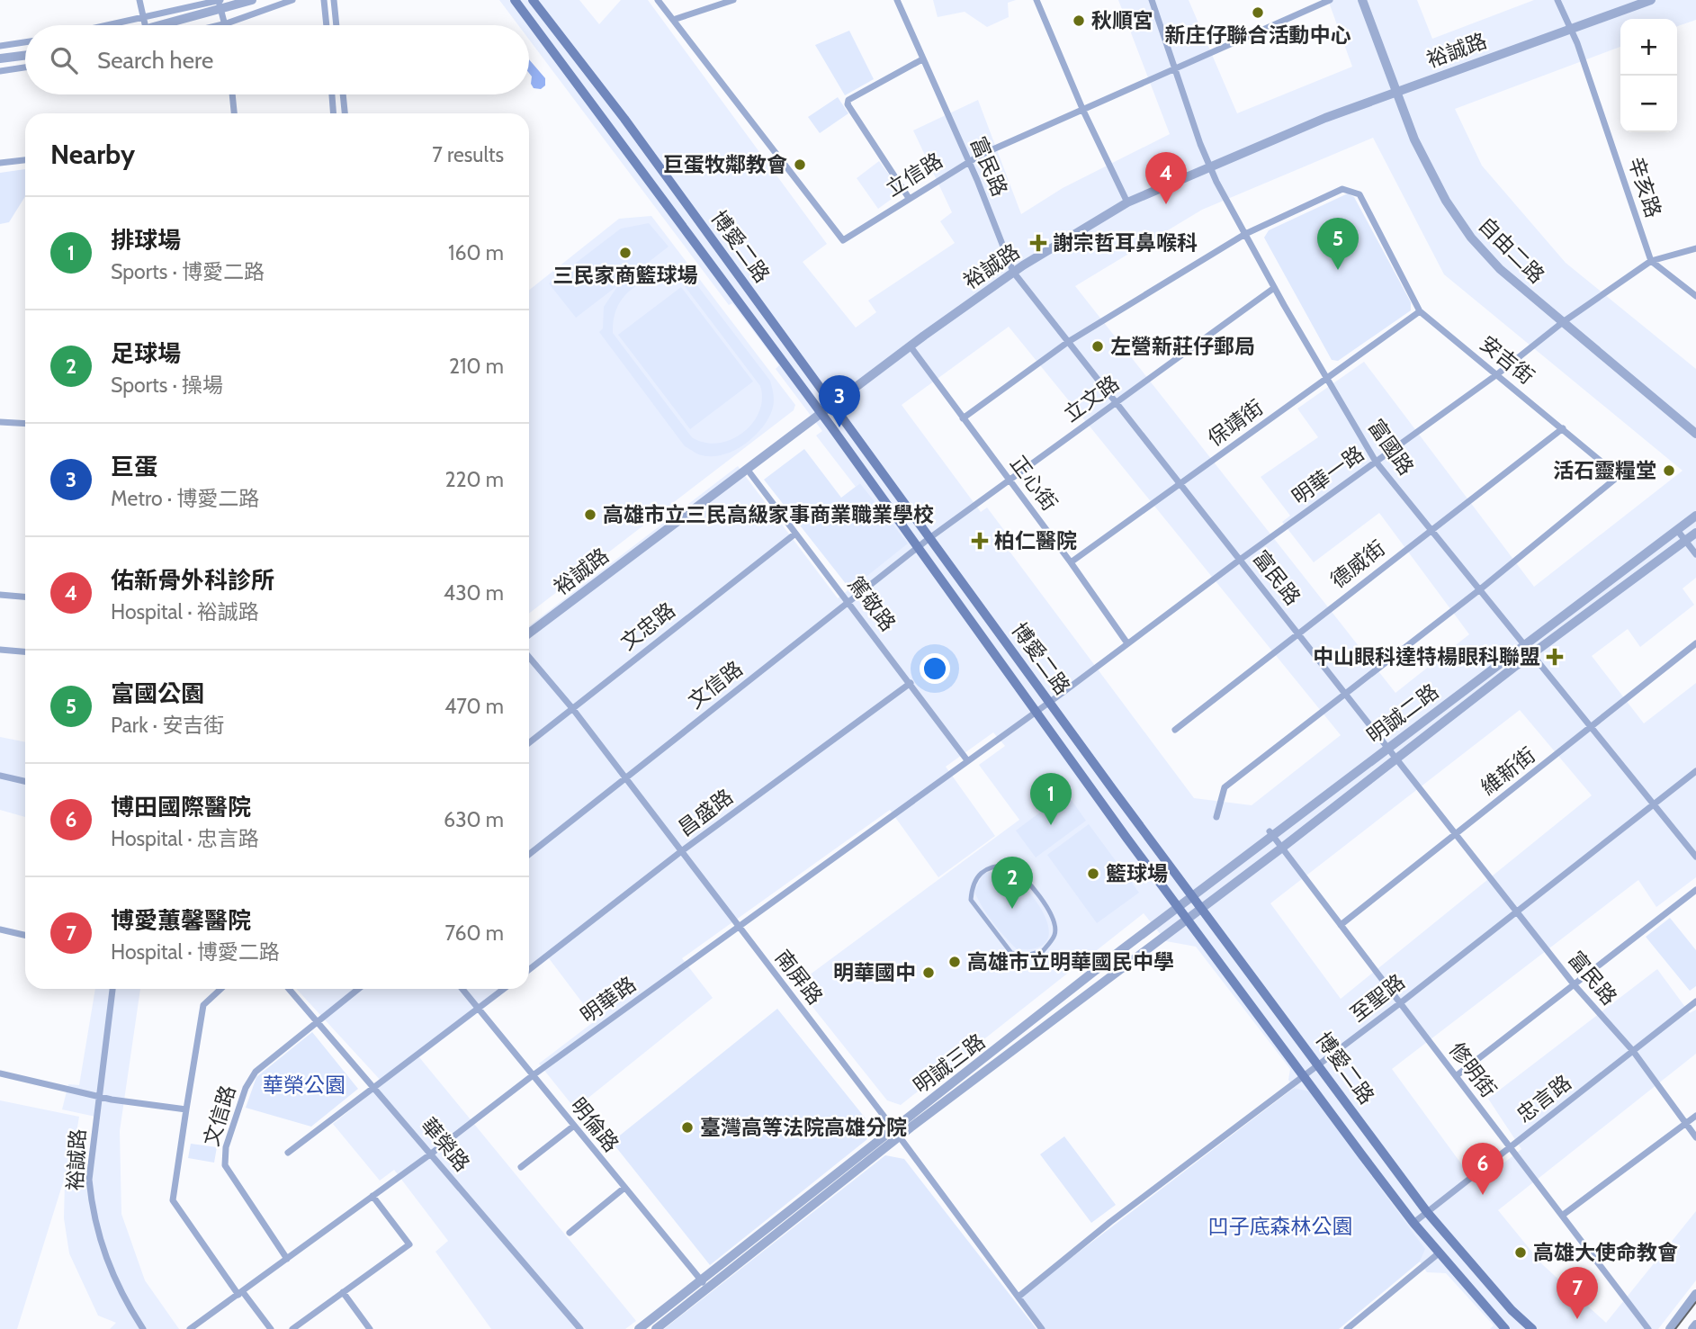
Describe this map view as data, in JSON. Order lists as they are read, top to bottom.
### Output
{
  "streets": {
    "main road": ["博愛二路"],
    "street": [
      "裕誠路",
      "富民路",
      "立信路",
      "辛亥路",
      "自由二路",
      "安吉街",
      "立文路",
      "保靖街",
      "富國路",
      "明華一路",
      "正心街",
      "德威街",
      "篤敬路",
      "文忠路",
      "文信路",
      "明誠二路",
      "維新街",
      "昌盛路",
      "南屏路",
      "至聖路",
      "明華路",
      "明誠三路",
      "修明街",
      "忠言路",
      "明倫路",
      "華榮路"
    ]
  },
  "crossings": [
    ["裕誠路", "富民路"],
    ["裕誠路", "辛亥路"],
    ["裕誠路", "博愛二路"],
    ["裕誠路", "自由二路"],
    ["裕誠路", "富國路"],
    ["裕誠路", "正心街"],
    ["裕誠路", "篤敬路"],
    ["富民路", "立信路"],
    ["富民路", "安吉街"],
    ["富民路", "立文路"],
    ["富民路", "保靖街"],
    ["富民路", "明華一路"],
    ["富民路", "德威街"],
    ["富民路", "明誠二路"],
    ["富民路", "維新街"],
    ["富民路", "至聖路"],
    ["富民路", "忠言路"],
    ["立信路", "富國路"],
    ["辛亥路", "明華一路"],
    ["博愛二路", "立文路"],
    ["博愛二路", "明華一路"],
    ["博愛二路", "文信路"],
    ["博愛二路", "明誠二路"],
    ["博愛二路", "至聖路"],
    ["博愛二路", "明華路"],
    ["博愛二路", "明誠三路"],
    ["博愛二路", "忠言路"],
    ["自由二路", "明華一路"],
    ["安吉街", "保靖街"],
    ["安吉街", "富國路"],
    ["安吉街", "明華一路"],
    ["安吉街", "正心街"],
    ["安吉街", "德威街"],
    ["立文路", "富國路"],
    ["立文路", "正心街"],
    ["立文路", "文信路"],
    ["保靖街", "富國路"],
    ["保靖街", "正心街"],
    ["富國路", "明華一路"],
    ["富國路", "德威街"],
    ["富國路", "明誠二路"],
    ["富國路", "維新街"],
    ["富國路", "至聖路"],
    ["明華一路", "正心街"],
    ["明華一路", "明華路"],
    ["篤敬路", "文忠路"],
    ["篤敬路", "文信路"],
    ["篤敬路", "昌盛路"],
    ["篤敬路", "明華路"],
    ["文忠路", "南屏路"],
    ["文信路", "南屏路"],
    ["文信路", "明華路"],
    ["文信路", "華榮路"],
    ["明誠二路", "明誠三路"],
    ["明誠二路", "修明街"],
    ["維新街", "修明街"],
    ["昌盛路", "南屏路"],
    ["南屏路", "至聖路"],
    ["南屏路", "明華路"],
    ["南屏路", "明誠三路"],
    ["至聖路", "修明街"],
    ["明華路", "明倫路"],
    ["明華路", "華榮路"],
    ["明誠三路", "明倫路"],
    ["修明街", "忠言路"]
  ],
  "parks": ["華榮公園", "凹子底森林公園"],
  "places": {
    "other": [
      "新庄仔聯合活動中心",
      "秋順宮",
      "巨蛋牧鄰教會",
      "三民家商籃球場",
      "左營新莊仔郵局",
      "活石靈糧堂",
      "高雄市立三民高級家事商業職業學校",
      "籃球場",
      "高雄市立明華國民中學",
      "明華國中",
      "臺灣高等法院高雄分院",
      "高雄大使命教會"
    ],
    "health": ["謝宗哲耳鼻喉科", "柏仁醫院", "中山眼科達特楊眼科聯盟"]
  },
  "page": {
    "map_buttons": ["+", "−"],
    "search": "Search here",
    "heading": ["Nearby", "7 results"],
    "pins": [
      "4",
      "5",
      "3",
      "1",
      "2",
      "6",
      "7"
    ],
    "list": [
      {
        "mark": "1",
        "name": "排球場",
        "note": "Sports · 博愛二路",
        "value": "160 m"
      },
      {
        "mark": "2",
        "name": "足球場",
        "note": "Sports · 操場",
        "value": "210 m"
      },
      {
        "mark": "3",
        "name": "巨蛋",
        "note": "Metro · 博愛二路",
        "value": "220 m"
      },
      {
        "mark": "4",
        "name": "佑新骨外科診所",
        "note": "Hospital · 裕誠路",
        "value": "430 m"
      },
      {
        "mark": "5",
        "name": "富國公園",
        "note": "Park · 安吉街",
        "value": "470 m"
      },
      {
        "mark": "6",
        "name": "博田國際醫院",
        "note": "Hospital · 忠言路",
        "value": "630 m"
      },
      {
        "mark": "7",
        "name": "博愛蕙馨醫院",
        "note": "Hospital · 博愛二路",
        "value": "760 m"
      }
    ]
  }
}
